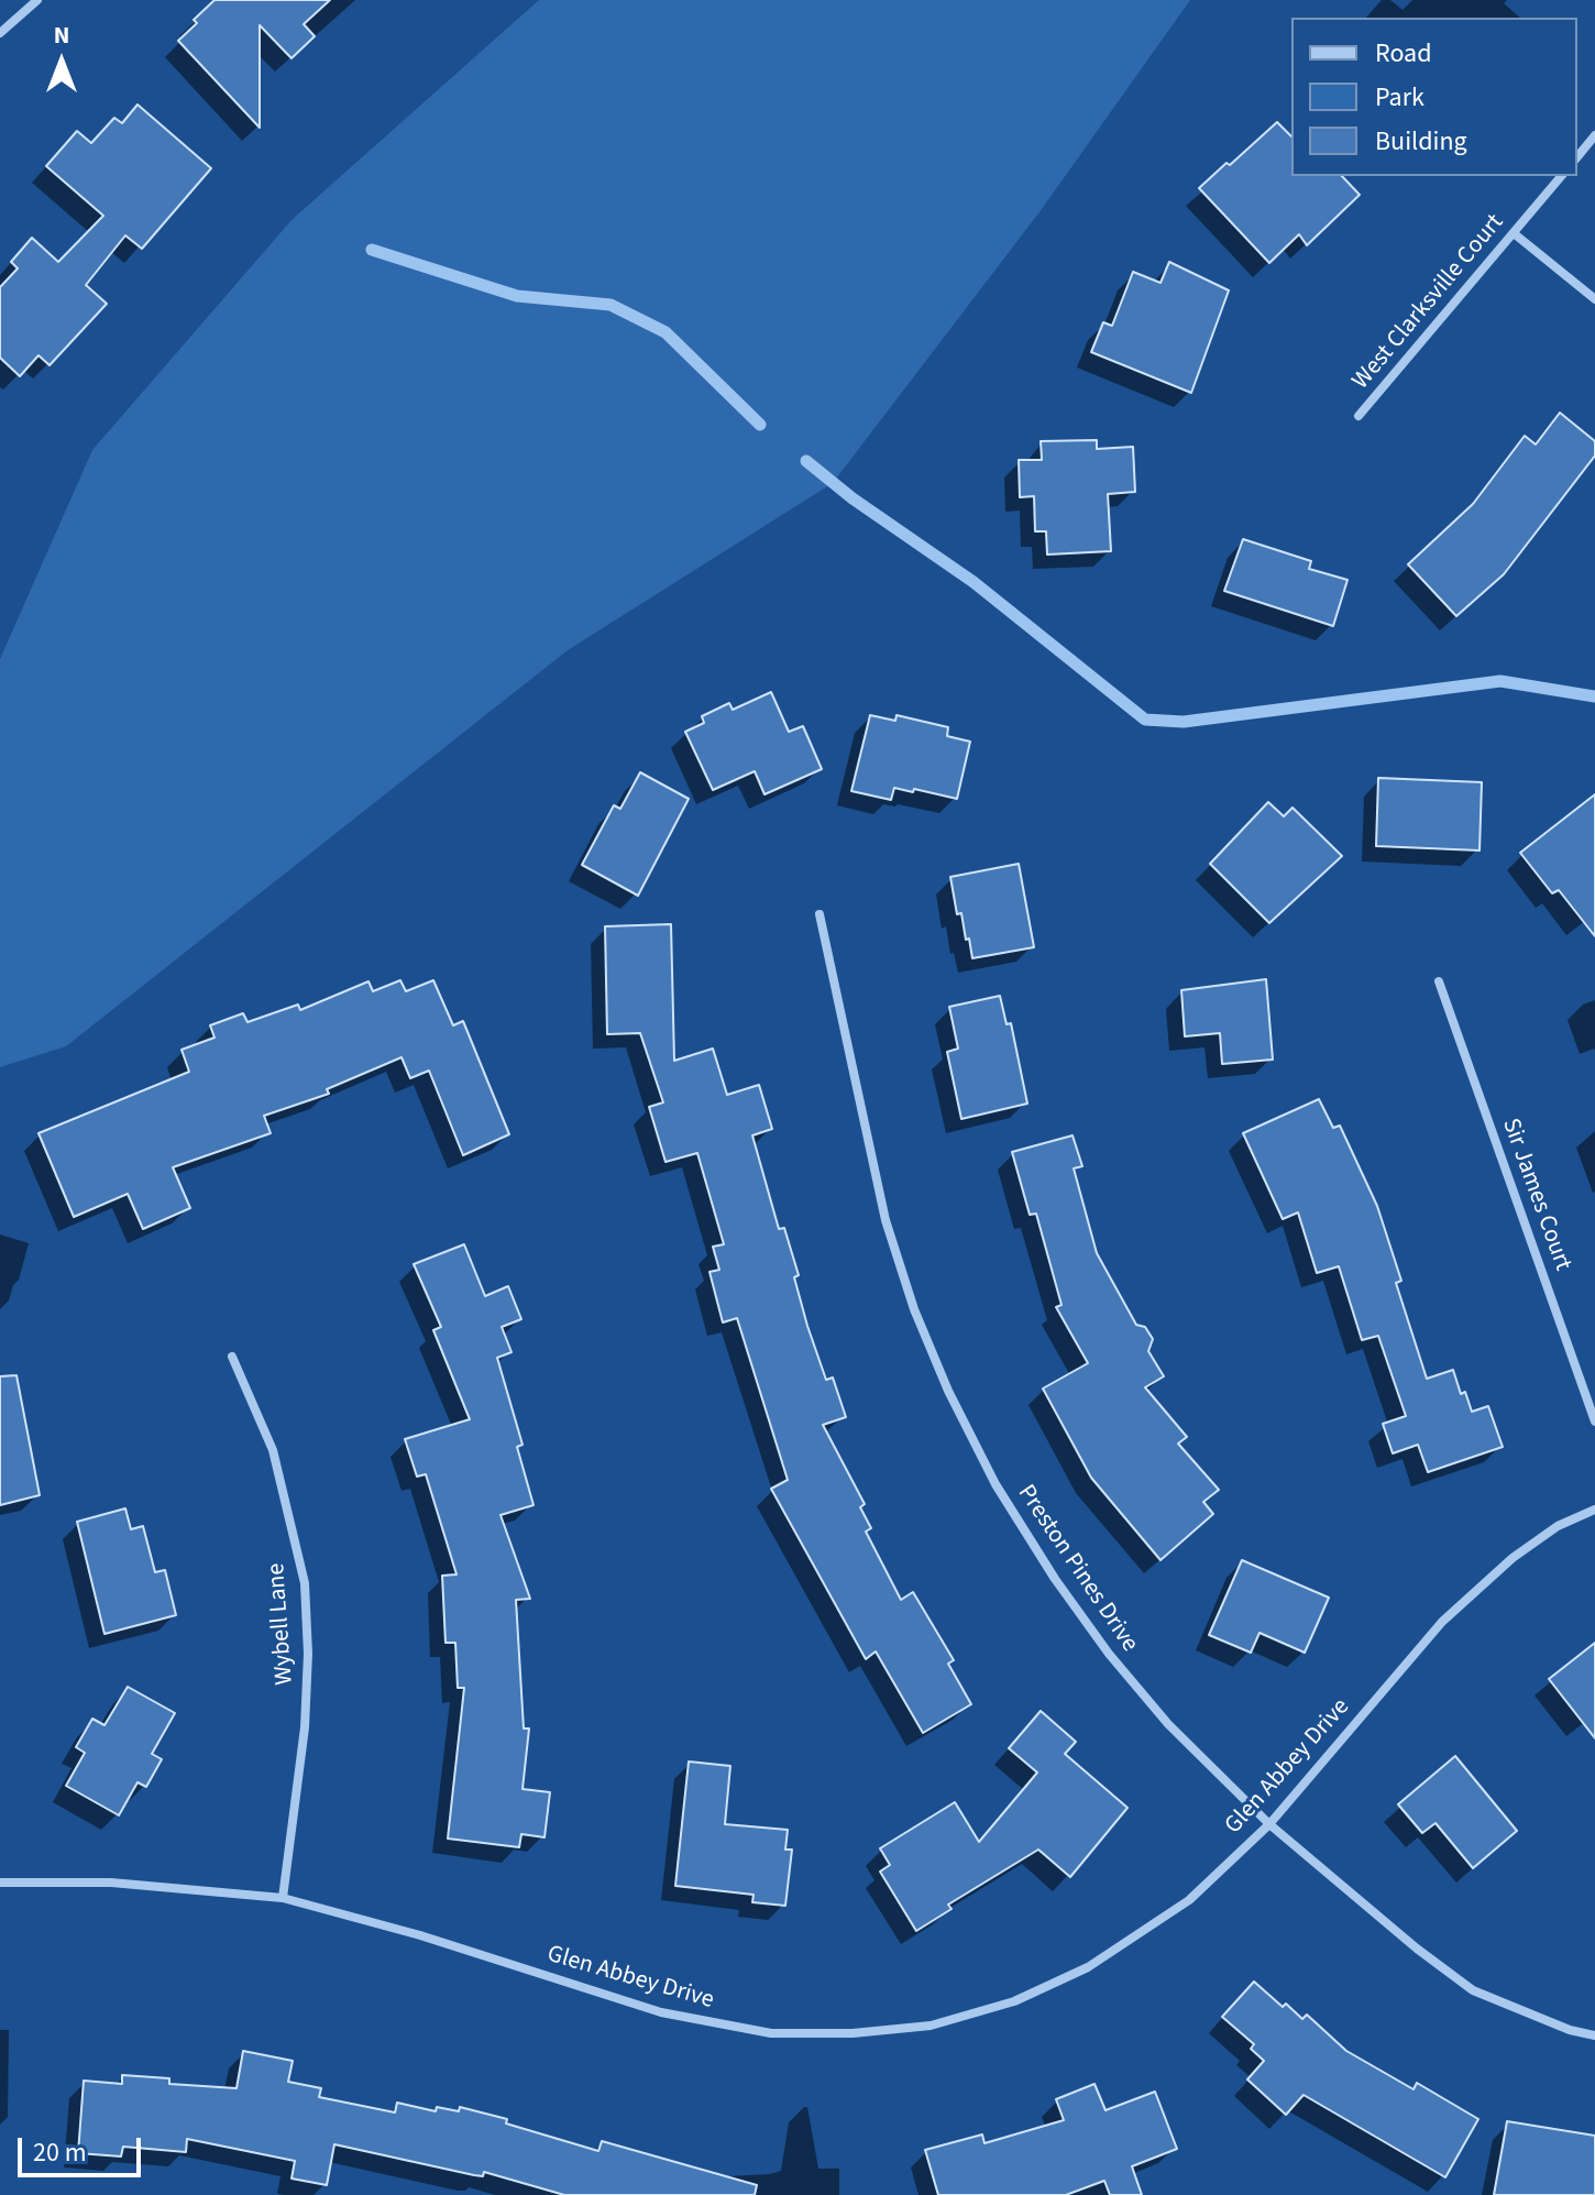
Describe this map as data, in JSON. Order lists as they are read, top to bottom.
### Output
{
  "streets": {
    "street": [
      "West Clarksville Court",
      "Sir James Court",
      "Preston Pines Drive",
      "Wybell Lane",
      "Glen Abbey Drive"
    ]
  },
  "crossings": [
    ["Preston Pines Drive", "Glen Abbey Drive"],
    ["Wybell Lane", "Glen Abbey Drive"]
  ],
  "legend": ["Road", "Park", "Building"],
  "scale_bar": "20 m",
  "north": "top"
}
